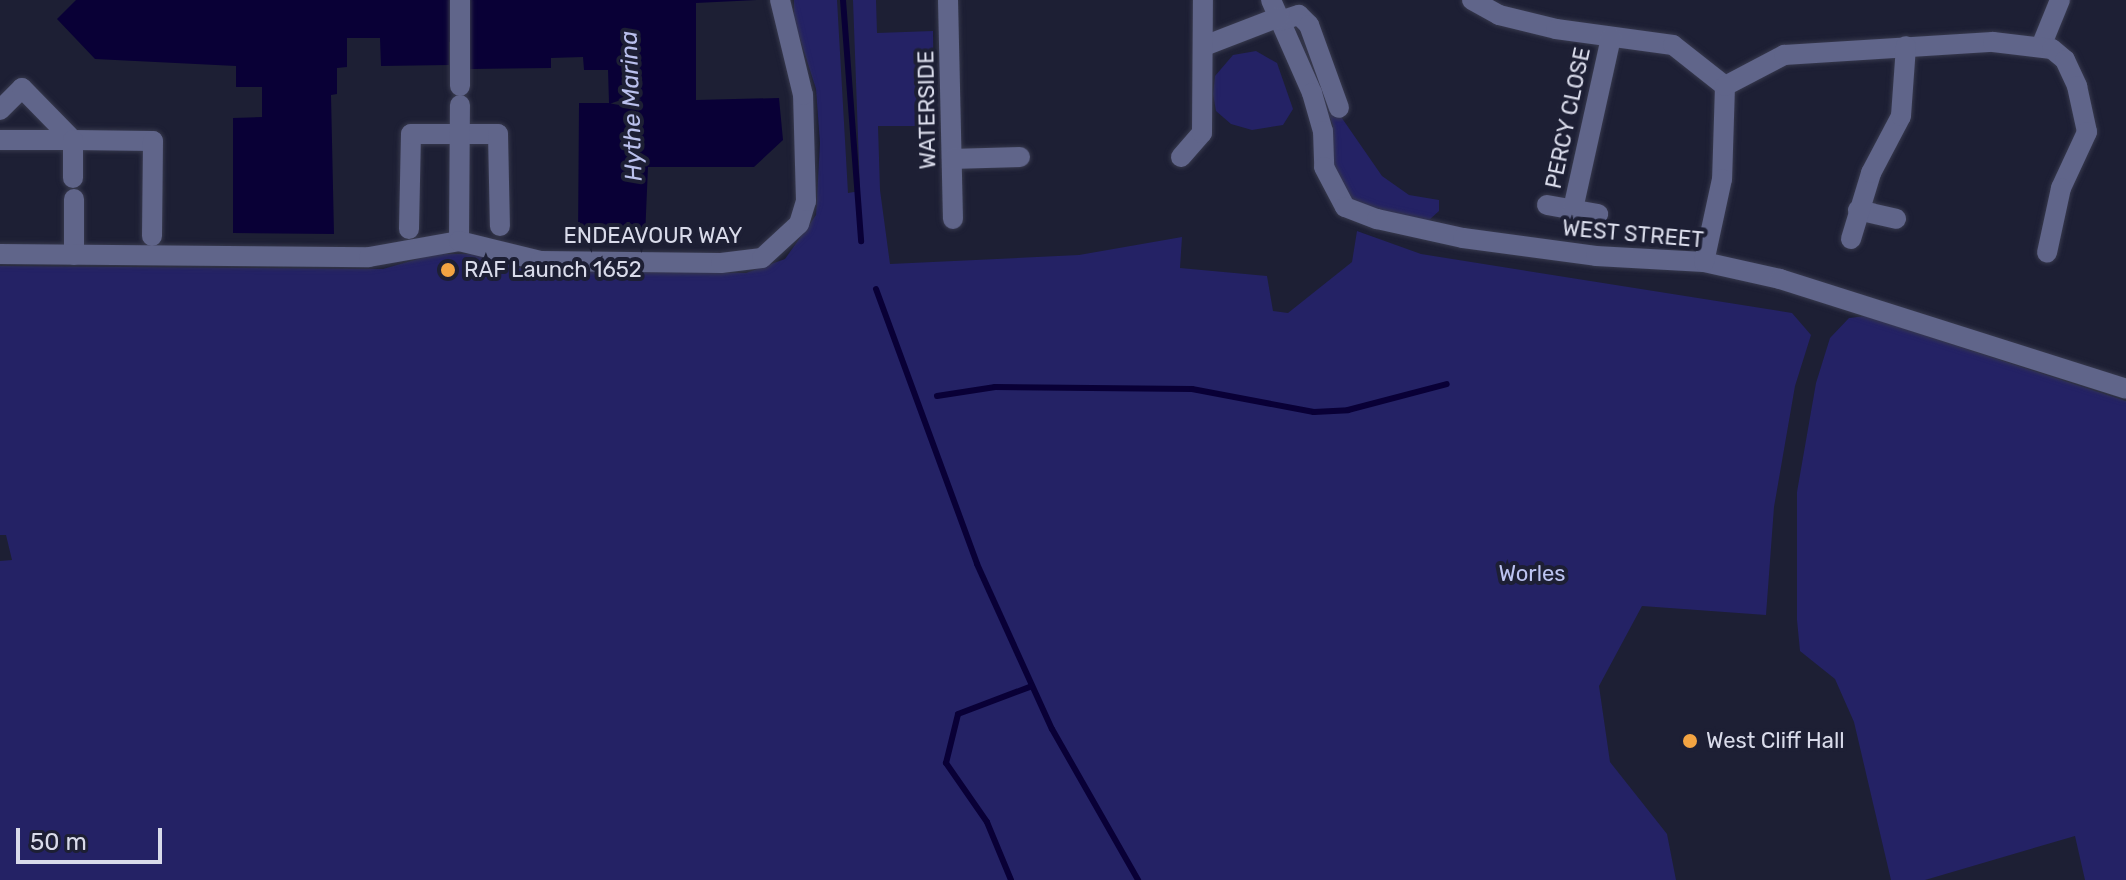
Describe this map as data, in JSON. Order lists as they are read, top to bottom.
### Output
{
  "streets": {
    "street": [
      "WATERSIDE",
      "PERCY CLOSE",
      "WEST STREET",
      "ENDEAVOUR WAY"
    ]
  },
  "water": ["Hythe Marina"],
  "parks": ["Worles"],
  "places": ["RAF Launch 1652", "West Cliff Hall"],
  "scale_bar": "50 m"
}
